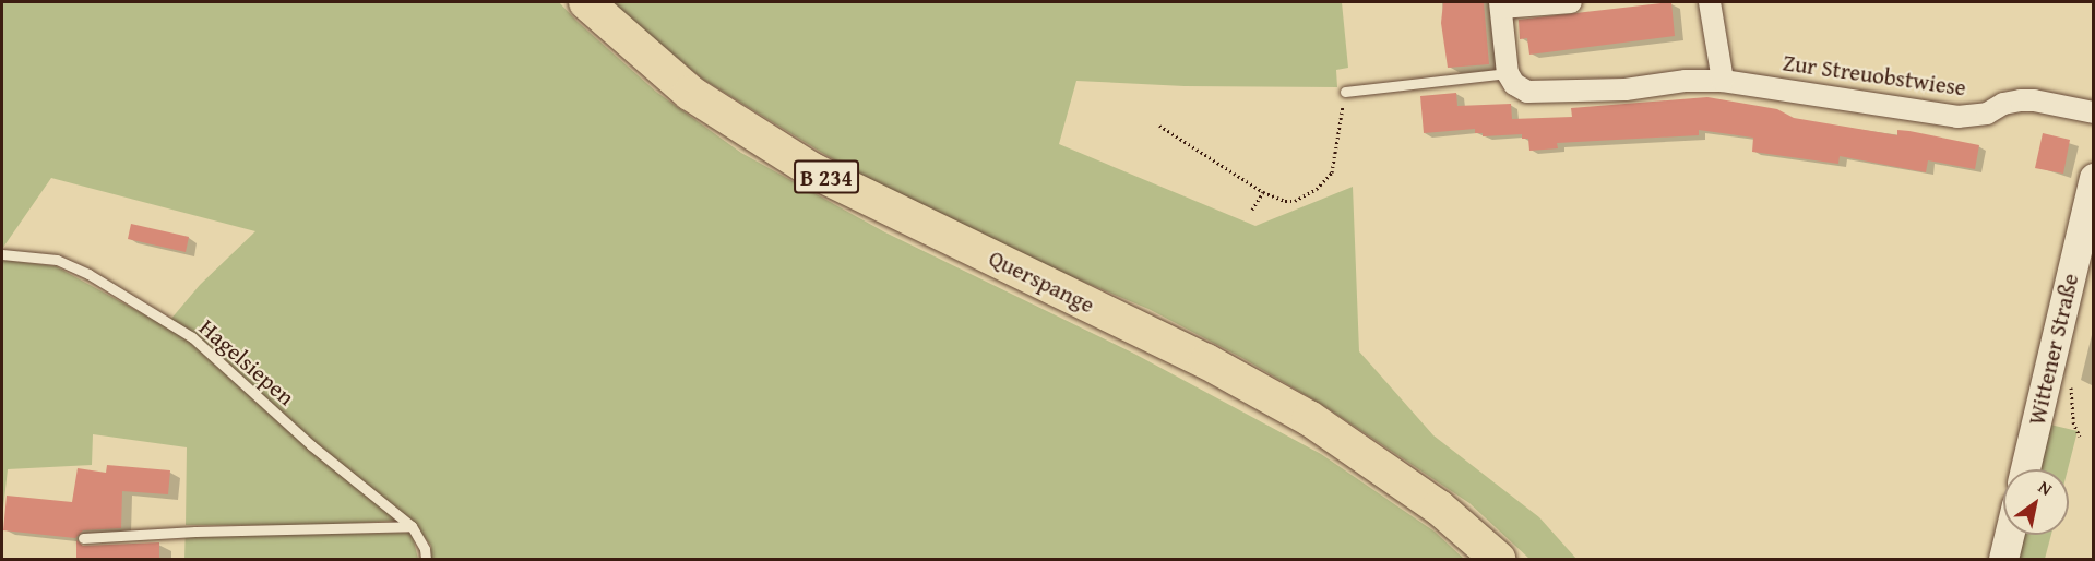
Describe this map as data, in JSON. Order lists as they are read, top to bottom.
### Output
{
  "streets": {
    "main road": ["B 234", "Querspange", "Wittener Straße"],
    "street": ["Zur Streuobstwiese"],
    "lane": ["Hagelsiepen"]
  },
  "north": "top right"
}
